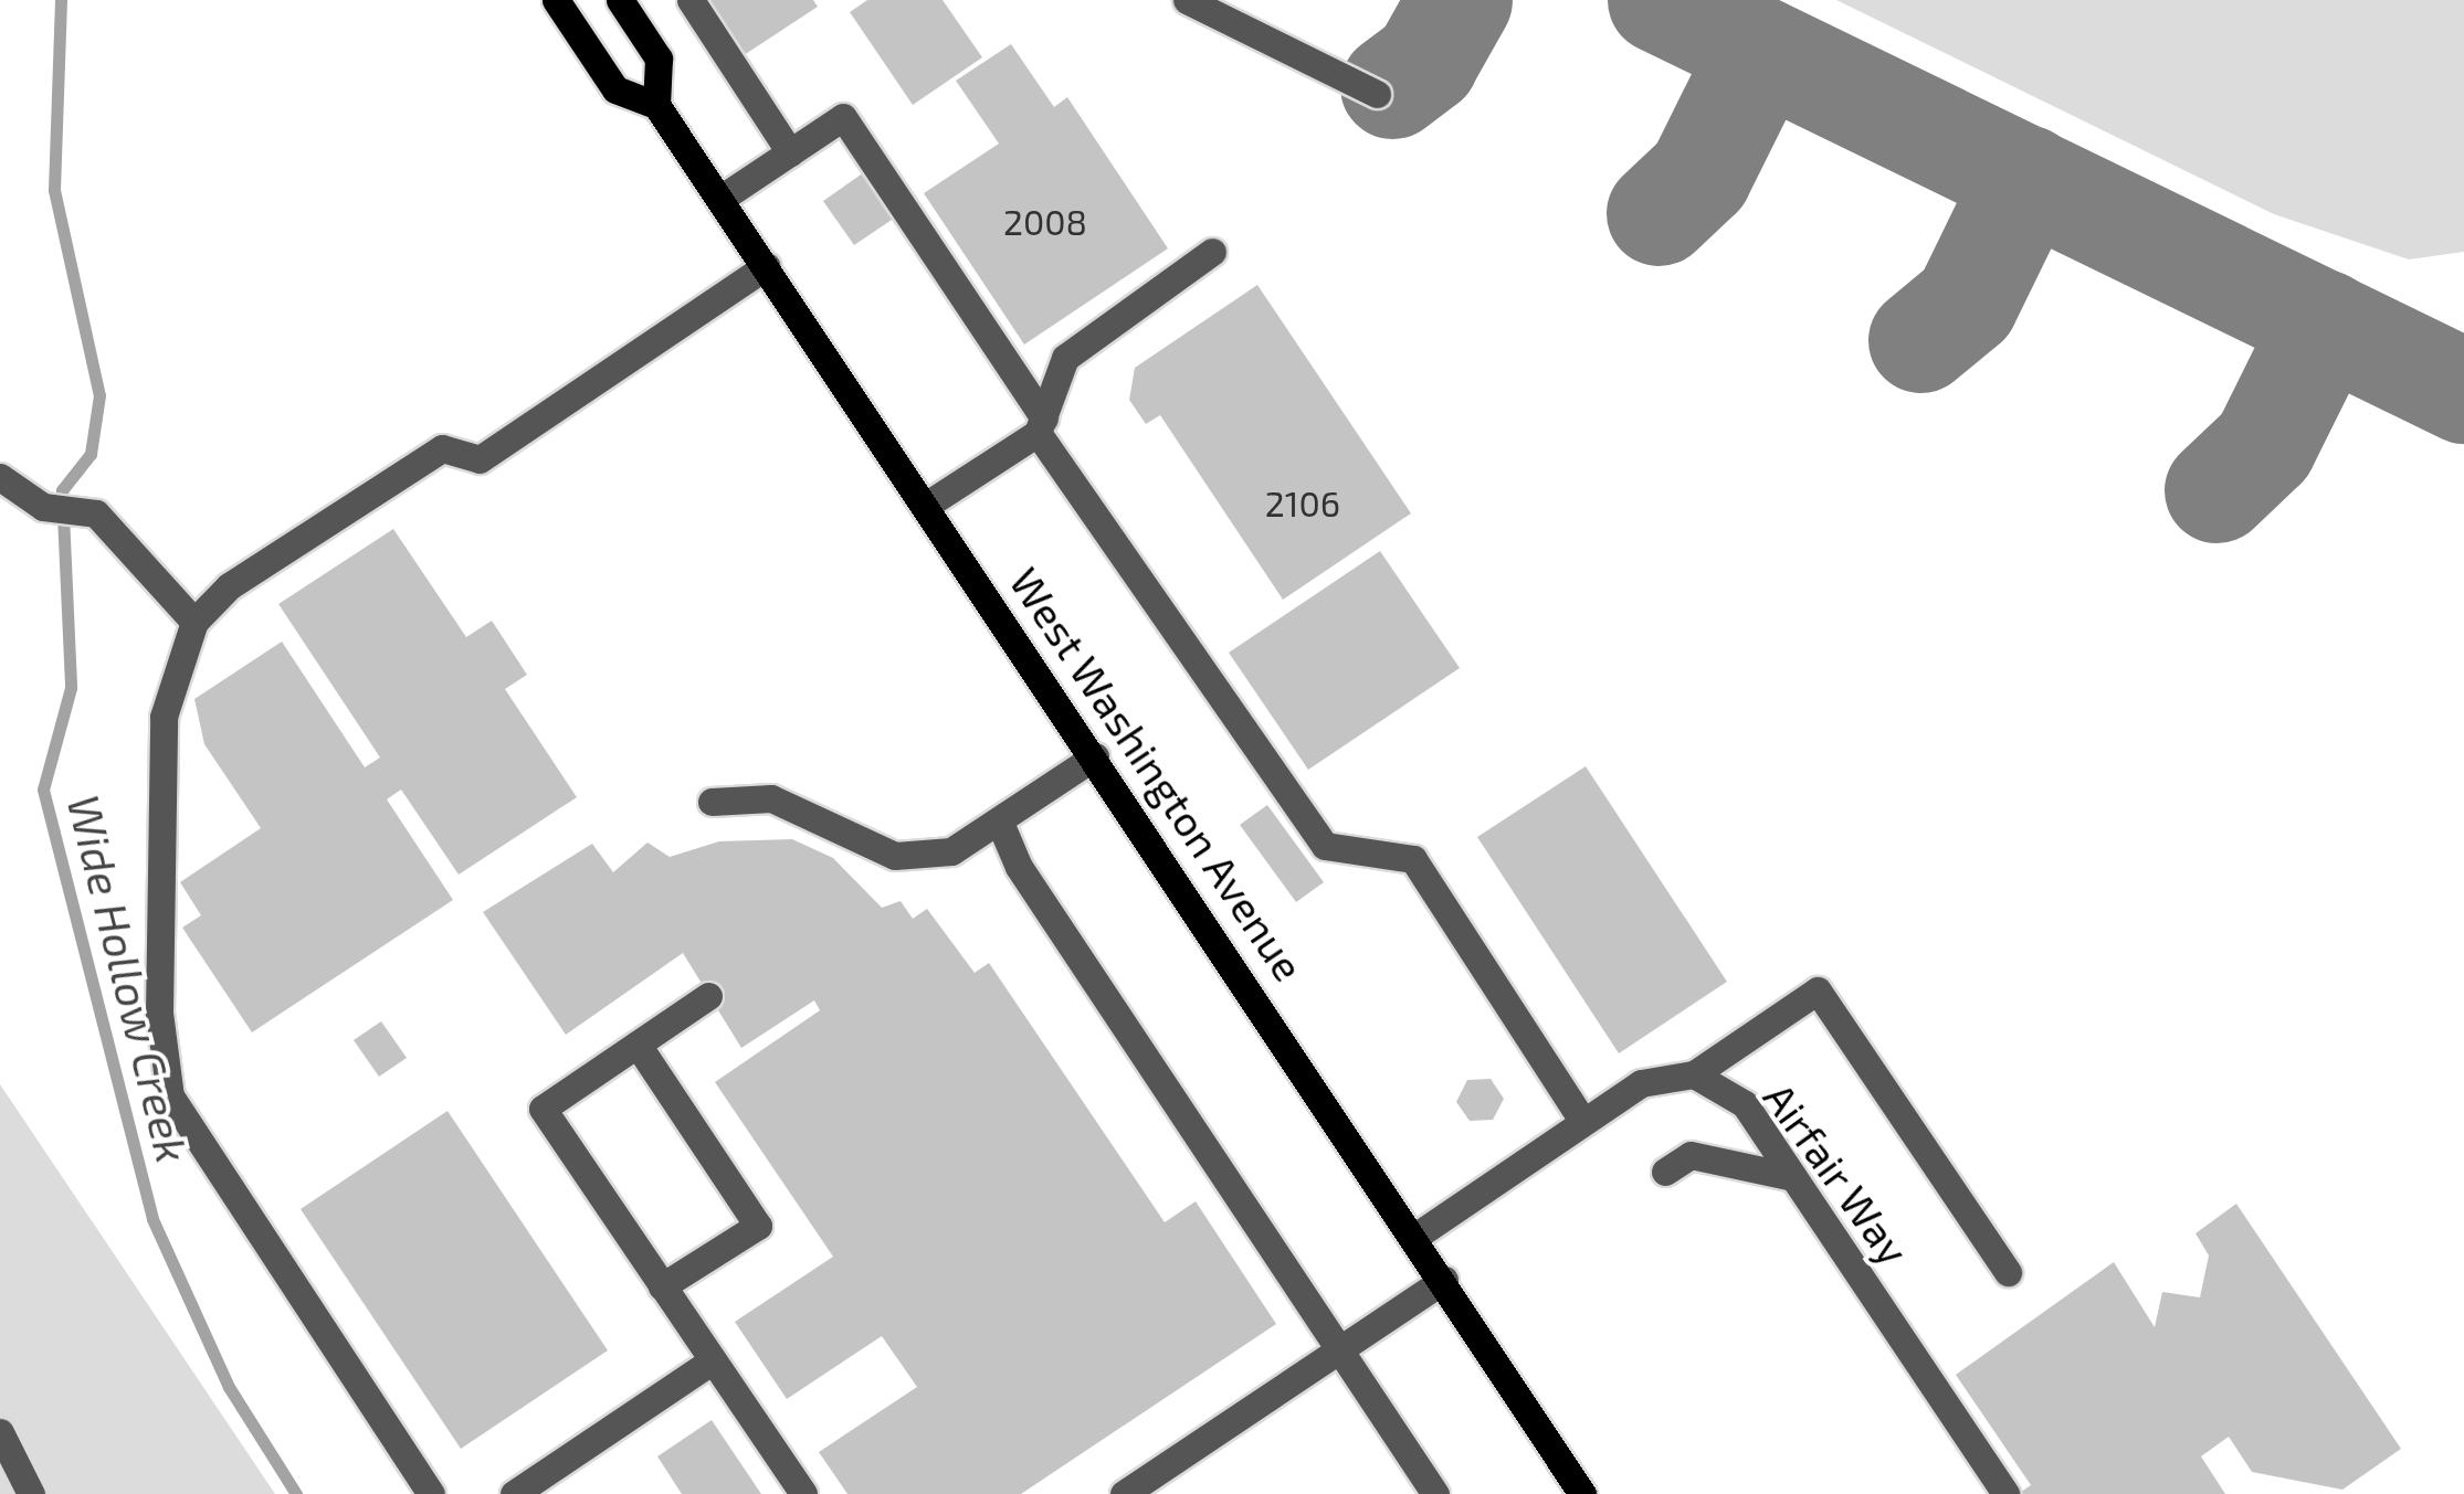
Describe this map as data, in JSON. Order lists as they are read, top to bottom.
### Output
{
  "streets": {
    "main road": ["West Washington Avenue"],
    "lane": ["Airfair Way"]
  },
  "water": ["Wide Hollow Creek"],
  "house_numbers": ["2008", "2106"]
}
